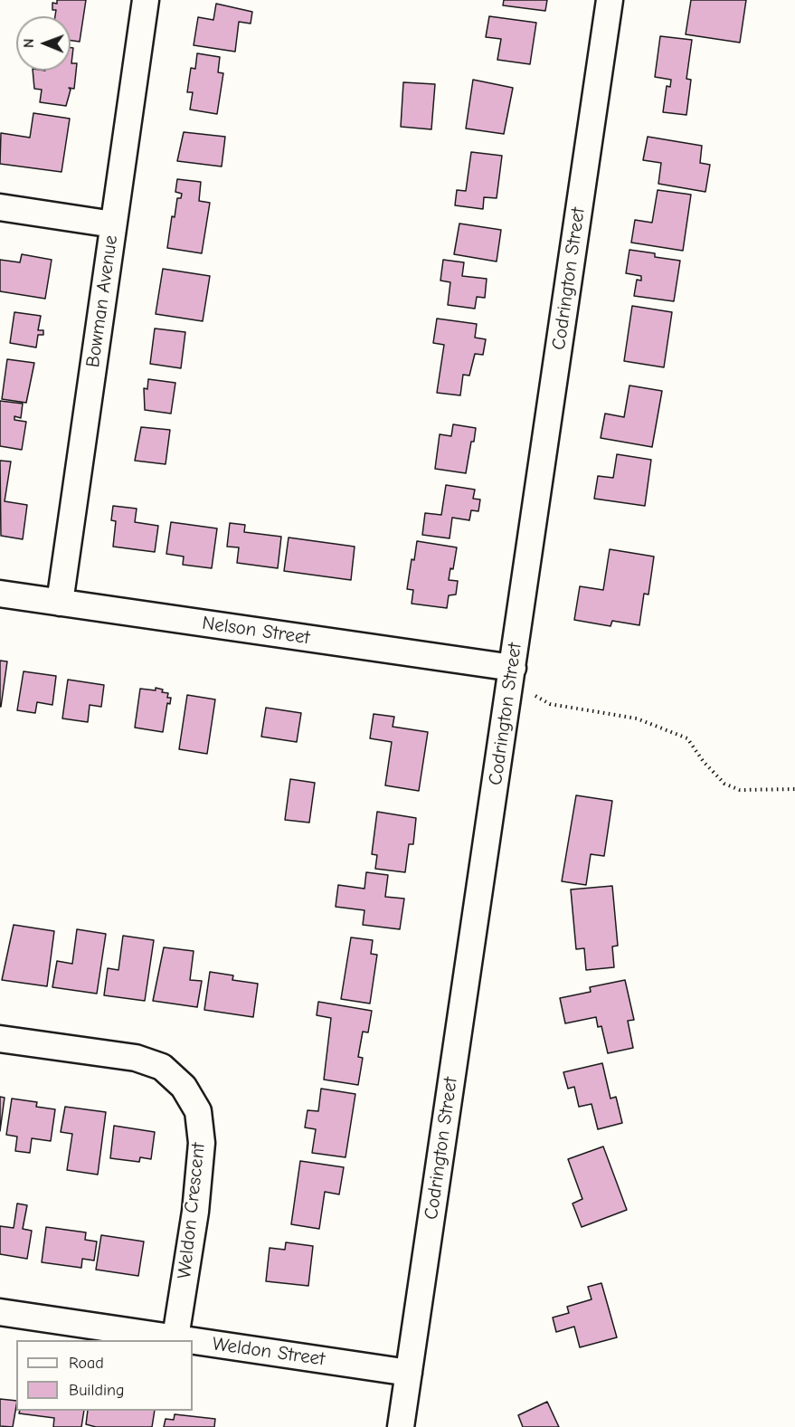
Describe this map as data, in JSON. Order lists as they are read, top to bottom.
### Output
{
  "streets": {
    "street": [
      "Codrington Street",
      "Bowman Avenue",
      "Nelson Street",
      "Weldon Crescent",
      "Weldon Street"
    ]
  },
  "crossings": [
    ["Codrington Street", "Nelson Street"],
    ["Codrington Street", "Weldon Street"],
    ["Bowman Avenue", "Nelson Street"],
    ["Weldon Crescent", "Weldon Street"]
  ],
  "legend": ["Road", "Building"],
  "north": "left"
}
